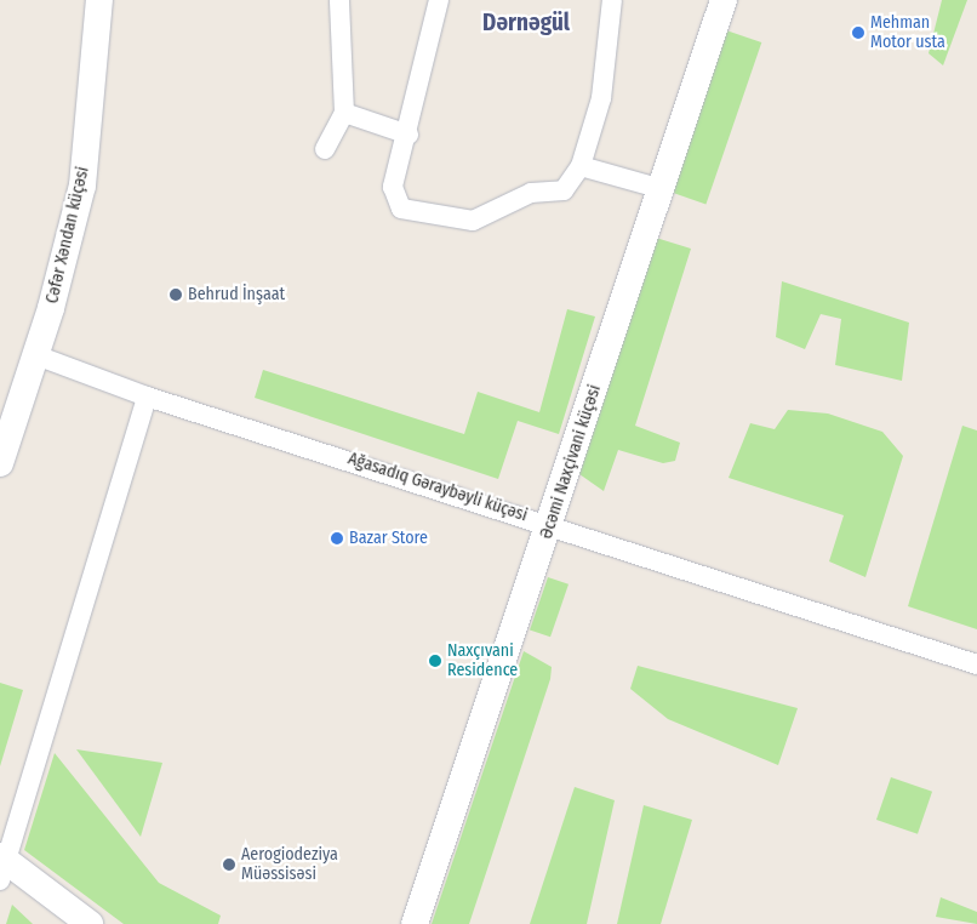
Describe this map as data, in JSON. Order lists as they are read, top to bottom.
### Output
{
  "streets": {
    "street": ["Cəfər Xəndan küçəsi", "Əcəmi Naxçivani küçəsi", "Ağasadıq Gəraybəyli küçəsi"]
  },
  "crossings": [
    ["Cəfər Xəndan küçəsi", "Ağasadıq Gəraybəyli küçəsi"],
    ["Əcəmi Naxçivani küçəsi", "Ağasadıq Gəraybəyli küçəsi"]
  ],
  "districts": ["Dərnəgül"],
  "places": [
    "Mehman Motor usta",
    "Behrud İnşaat",
    "Bazar Store",
    "Naxçıvani Residence",
    "Aerogiodeziya Müəssisəsi"
  ]
}
